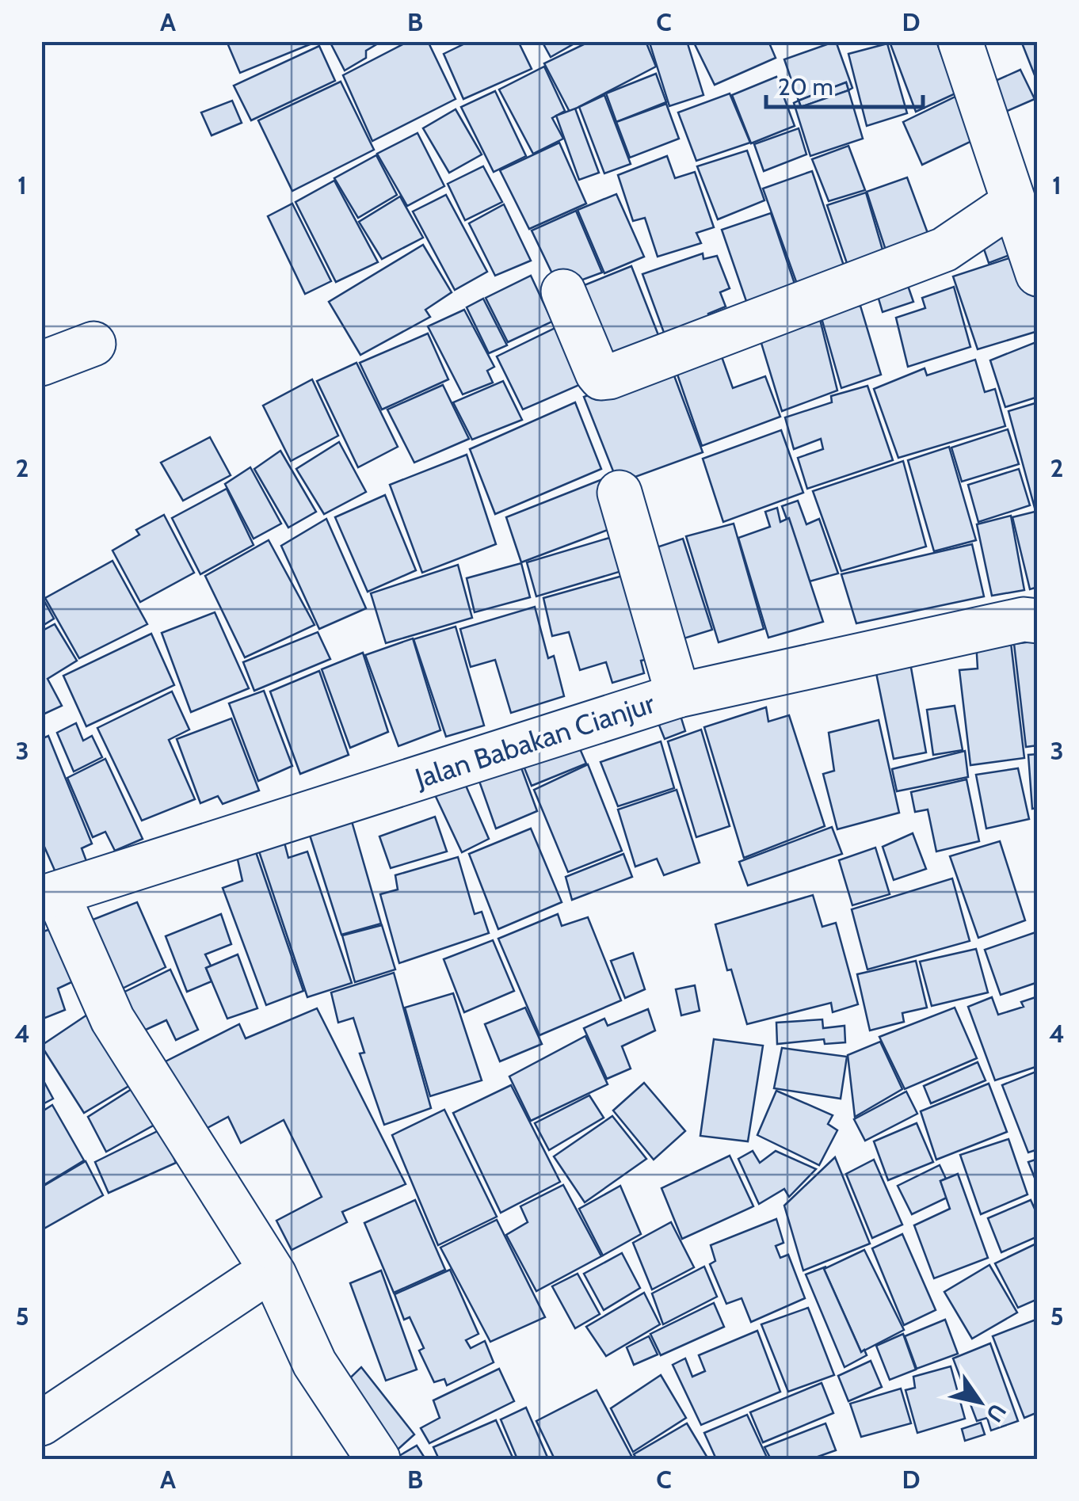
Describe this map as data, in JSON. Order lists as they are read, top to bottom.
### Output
{
  "streets": {
    "street": ["Jalan Babakan Cianjur"]
  },
  "scale_bar": "20 m",
  "north": "bottom right",
  "grid": {
    "columns": [
      "A",
      "B",
      "C",
      "D"
    ],
    "rows": [
      "1",
      "2",
      "3",
      "4",
      "5"
    ]
  }
}
